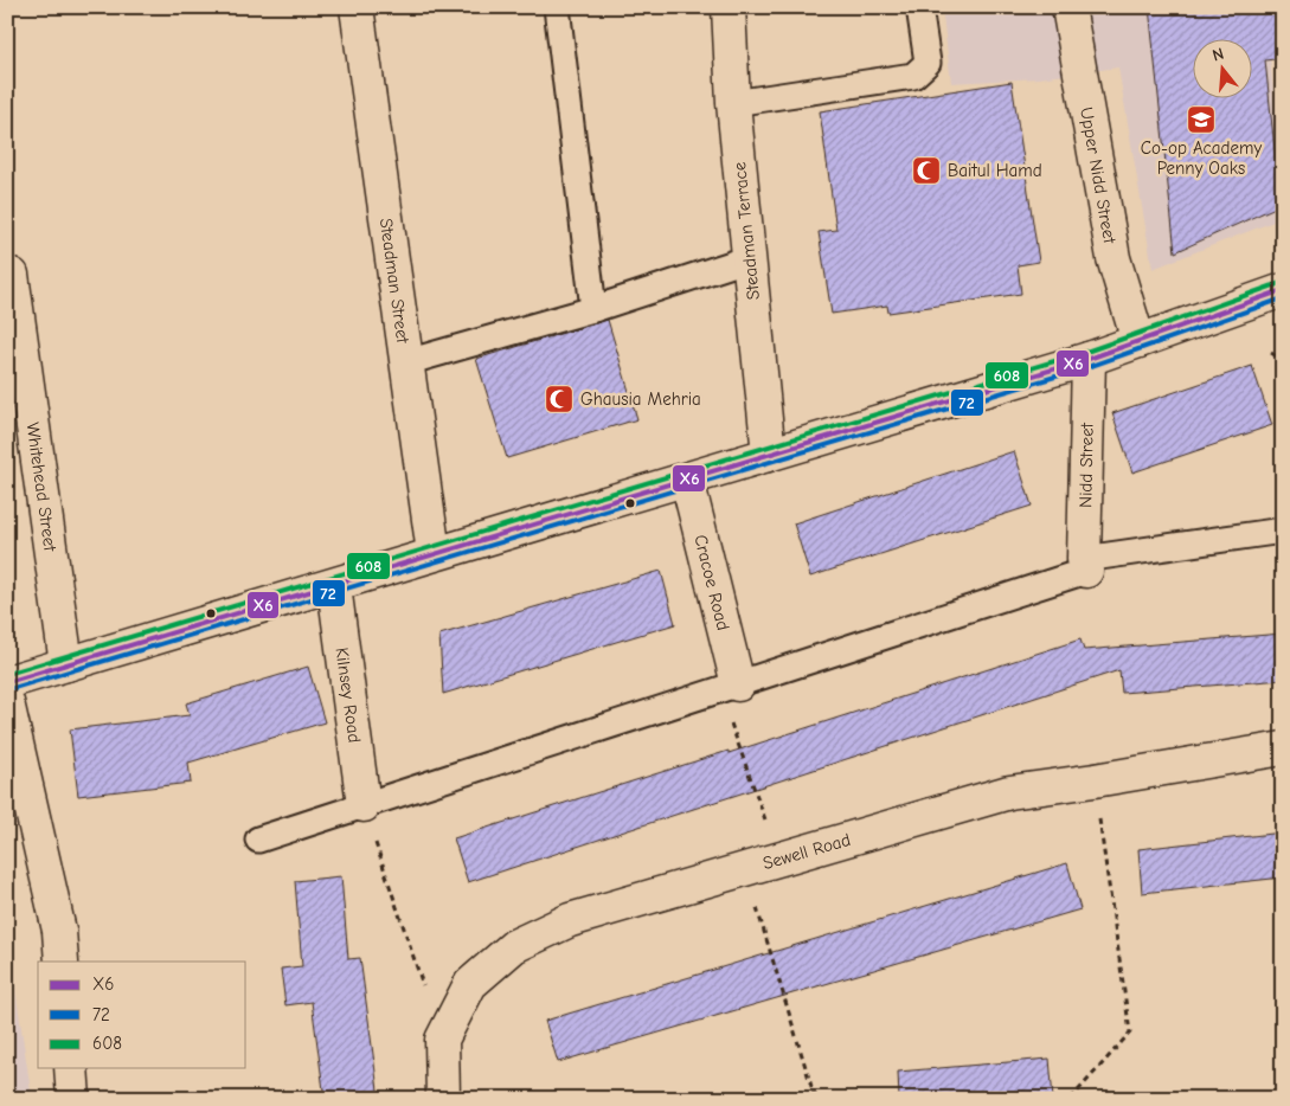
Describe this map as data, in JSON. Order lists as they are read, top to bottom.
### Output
{
  "streets": {
    "street": [
      "Upper Nidd Street",
      "Steadman Terrace",
      "Steadman Street",
      "Nidd Street",
      "Whitehead Street",
      "Cracoe Road",
      "Kilnsey Road",
      "Sewell Road"
    ]
  },
  "places": {
    "school or university": ["Co-op Academy Penny Oaks"],
    "mosque": ["Baitul Hamd", "Ghausia Mehria"]
  },
  "lines": ["transit line 608", "transit line X6", "transit line 72"],
  "legend": ["X6", "72", "608"],
  "north": "top"
}
